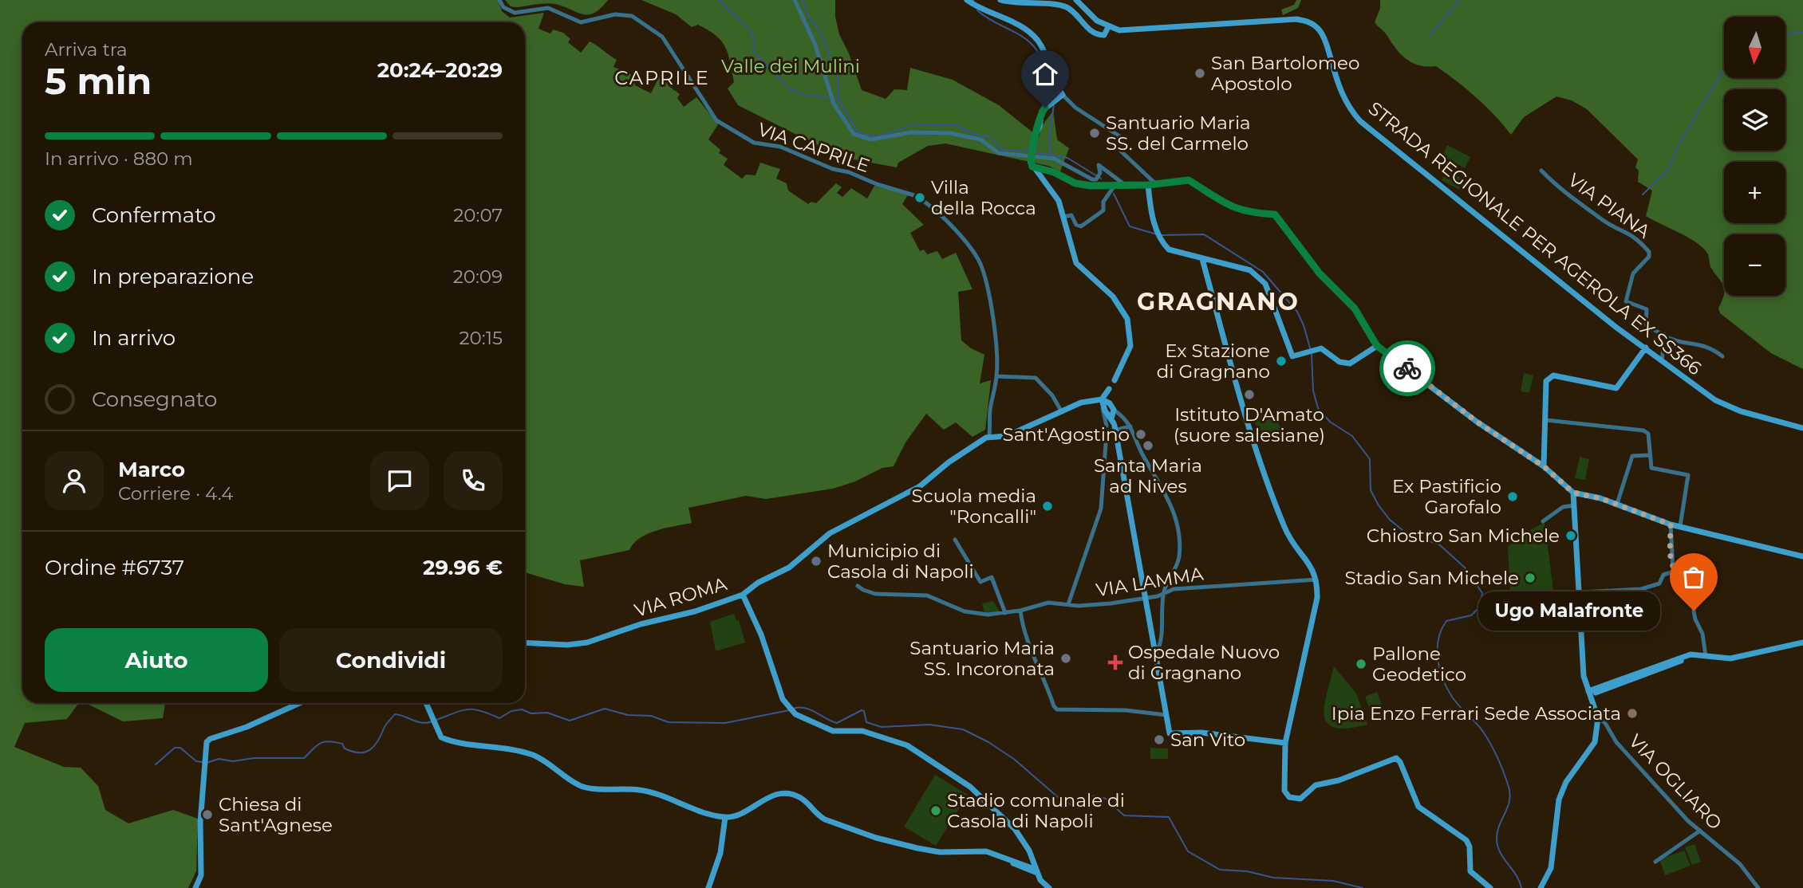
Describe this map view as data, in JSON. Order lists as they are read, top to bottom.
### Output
{
  "streets": {
    "street": [
      "VIA CAPRILE",
      "VIA PIANA",
      "STRADA REGIONALE PER AGEROLA EX SS366",
      "VIA LAMMA",
      "VIA ROMA",
      "VIA OGLIARO"
    ]
  },
  "districts": ["CAPRILE", "GRAGNANO"],
  "parks": ["Valle dei Mulini"],
  "places": {
    "other": [
      "San Bartolomeo Apostolo",
      "Santuario Maria SS. del Carmelo",
      "Villa della Rocca",
      "Ex Stazione di Gragnano",
      "Istituto D'Amato (suore salesiane)",
      "Sant'Agostino",
      "Santa Maria ad Nives",
      "Ex Pastificio Garofalo",
      "Scuola media \"Roncalli\"",
      "Chiostro San Michele",
      "Municipio di Casola di Napoli",
      "Stadio San Michele",
      "Ugo Malafronte",
      "Santuario Maria SS. Incoronata",
      "Pallone Geodetico",
      "Ipia Enzo Ferrari Sede Associata",
      "San Vito",
      "Stadio comunale di Casola di Napoli",
      "Chiesa di Sant'Agnese"
    ],
    "health": ["Ospedale Nuovo di Gragnano"]
  },
  "north": "bottom",
  "page": {
    "map_buttons": ["+", "−"],
    "heading": ["5 min", "Arriva tra", "20:24–20:29"],
    "panel": [
      "Marco",
      "Corriere · 4.4",
      "Ordine #6737",
      "29.96 €"
    ],
    "bar": "In arrivo · 880 m",
    "list": [
      ["Confermato", "20:07"],
      ["In preparazione", "20:09"],
      ["In arrivo", "20:15"],
      "Consegnato"
    ],
    "bubble": "Ugo Malafronte",
    "buttons": ["Aiuto", "Condividi"]
  }
}
